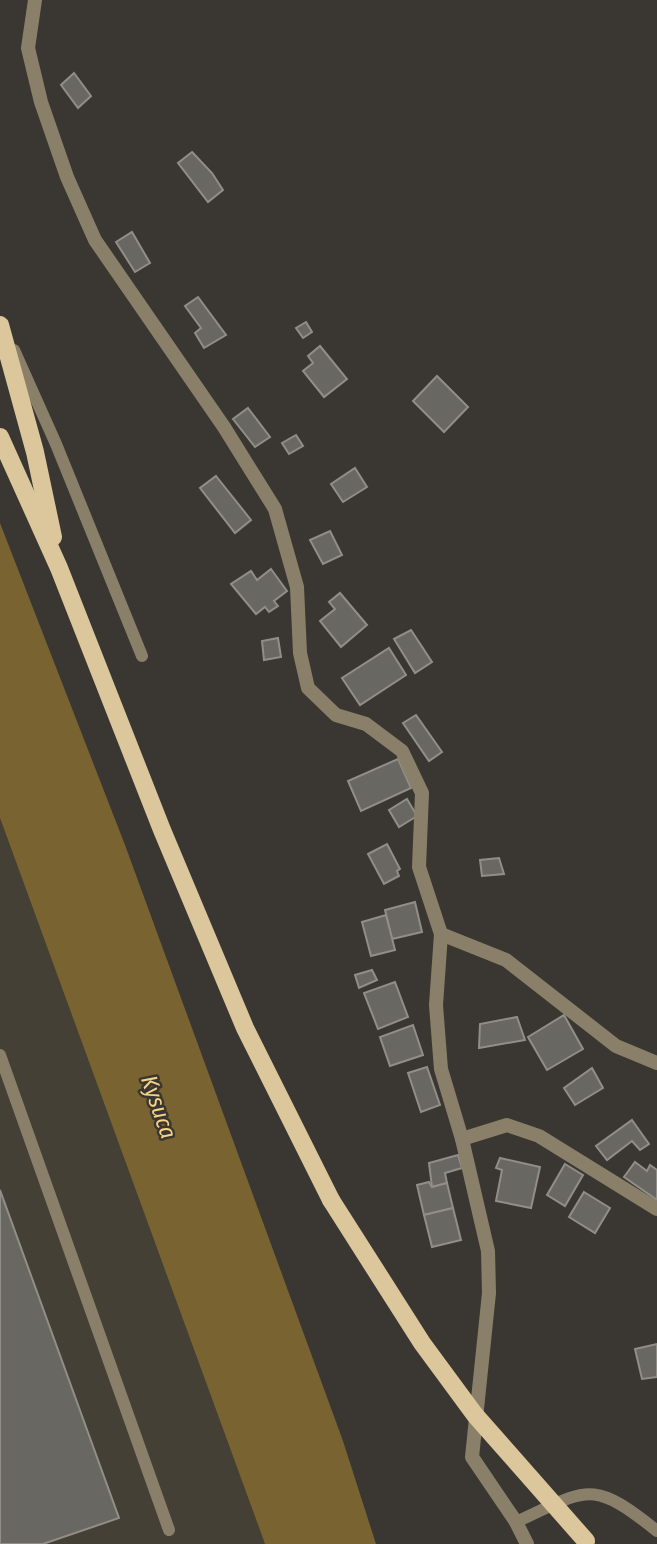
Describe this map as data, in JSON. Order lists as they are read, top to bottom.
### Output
{
  "water": ["Kysuca"]
}
